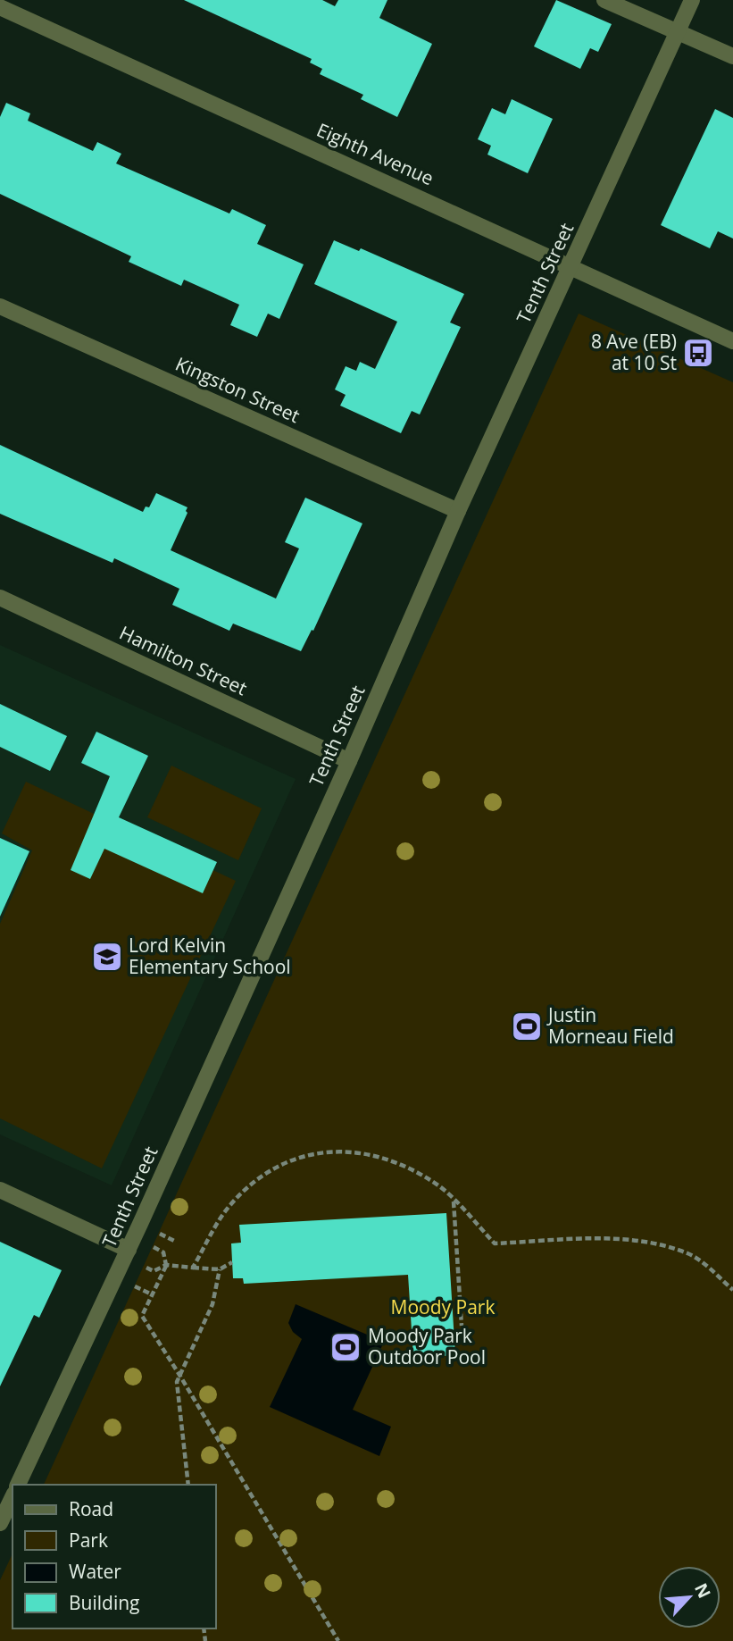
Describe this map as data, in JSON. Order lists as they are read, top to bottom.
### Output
{
  "streets": {
    "street": [
      "Eighth Avenue",
      "Tenth Street",
      "Kingston Street",
      "Hamilton Street"
    ]
  },
  "crossings": [
    ["Eighth Avenue", "Tenth Street"],
    ["Tenth Street", "Kingston Street"],
    ["Tenth Street", "Hamilton Street"]
  ],
  "parks": ["Moody Park"],
  "places": {
    "bus stop": ["8 Ave (EB) at 10 St"],
    "school or university": ["Lord Kelvin Elementary School"],
    "sports": ["Justin Morneau Field", "Moody Park Outdoor Pool"]
  },
  "legend": [
    "Road",
    "Park",
    "Water",
    "Building"
  ],
  "north": "top right"
}
